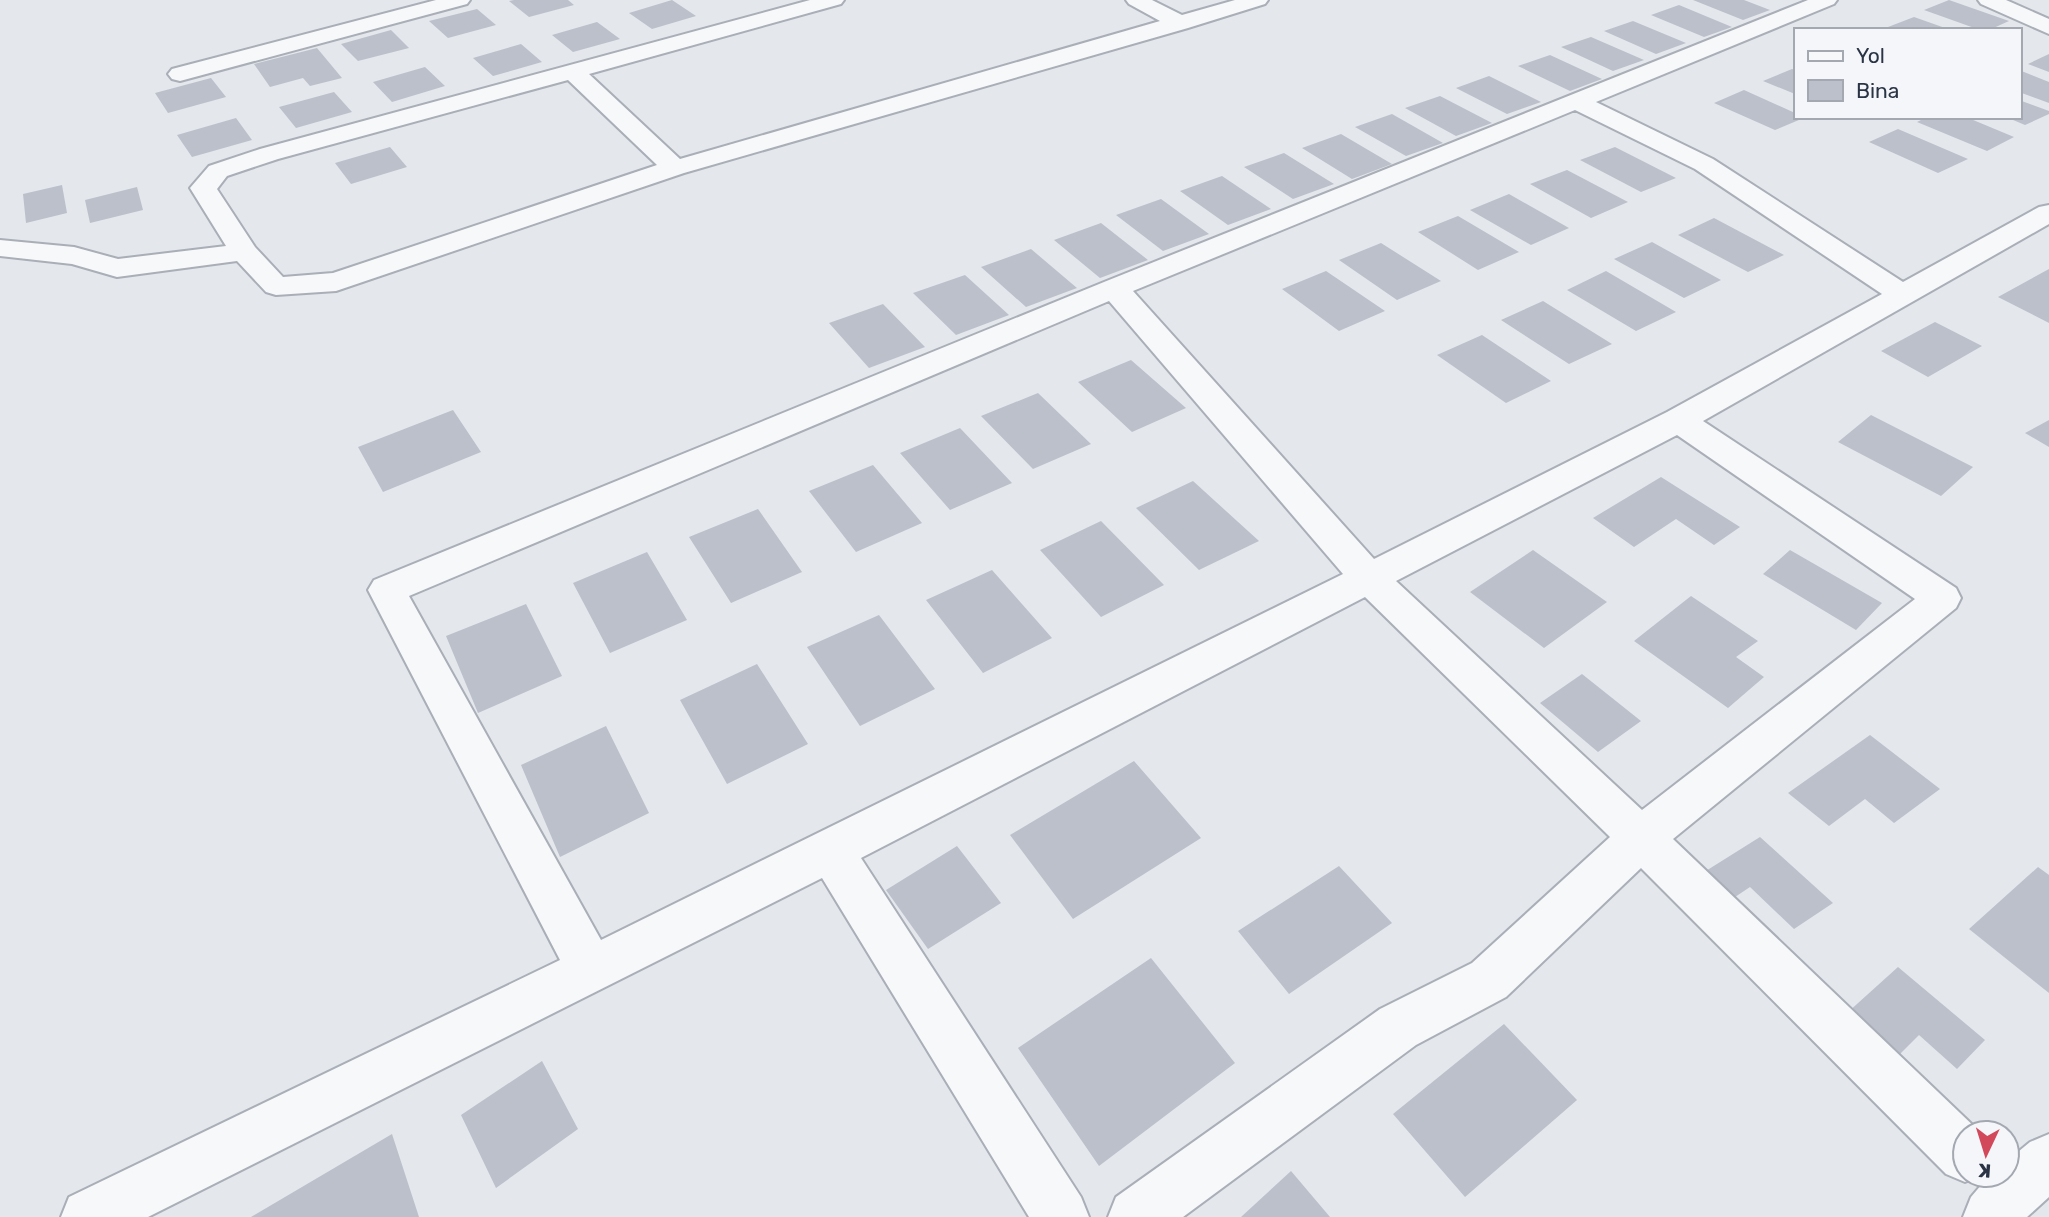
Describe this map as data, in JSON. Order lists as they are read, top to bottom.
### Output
{
  "legend": ["Yol", "Bina"],
  "north": "bottom"
}
